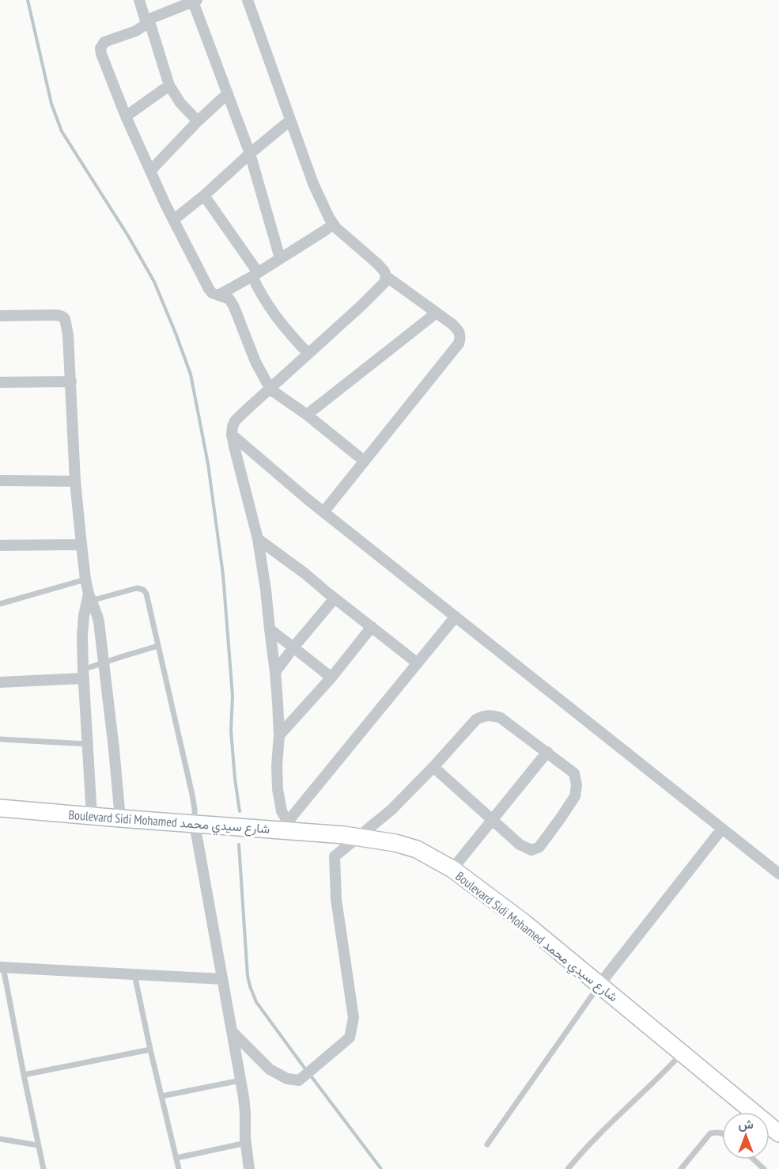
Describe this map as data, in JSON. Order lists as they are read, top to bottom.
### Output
{
  "streets": {
    "main road": ["Boulevard Sidi Mohamed شارع سيدي محمد"]
  },
  "north": "top"
}
